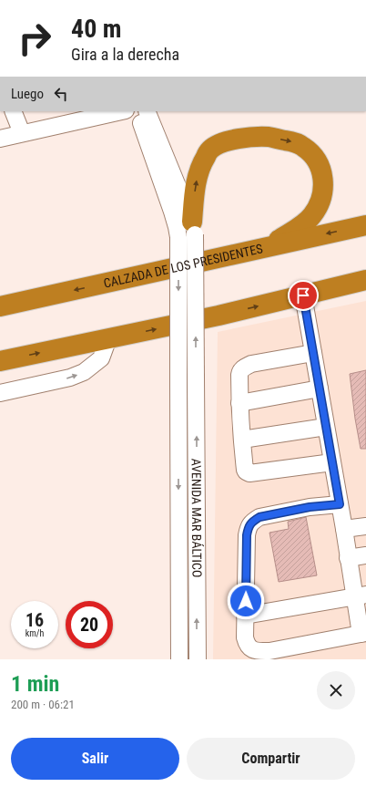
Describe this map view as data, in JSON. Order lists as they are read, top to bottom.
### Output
{
  "streets": {
    "highway": ["CALZADA DE LOS PRESIDENTES"],
    "street": ["AVENIDA MAR BÁLTICO"]
  },
  "page": {
    "turn": ["40 m", "Gira a la derecha"],
    "then": "Luego",
    "speed": "16 km/h",
    "limit": "20",
    "heading": ["1 min", "200 m · 06:21"],
    "buttons": ["Salir", "Compartir"]
  }
}
